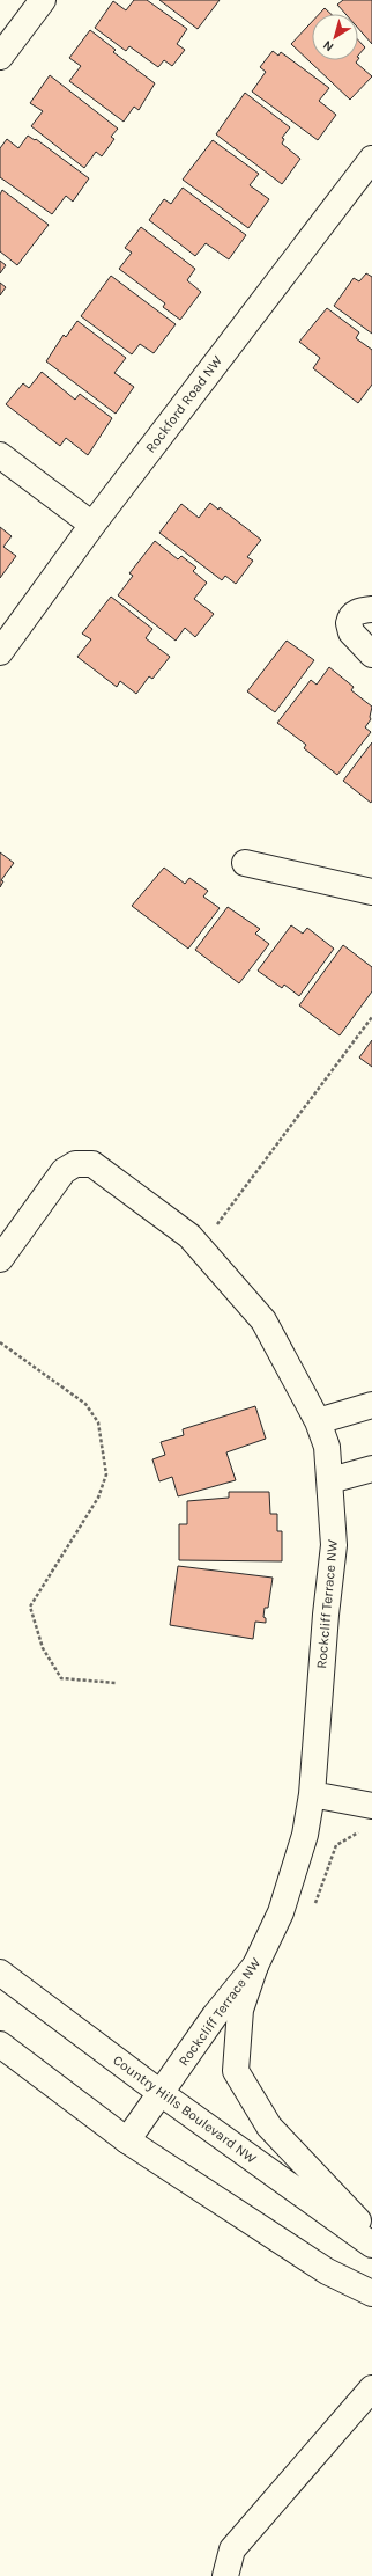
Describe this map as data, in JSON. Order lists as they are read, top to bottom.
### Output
{
  "streets": {
    "street": ["Rockford Road NW", "Rockcliff Terrace NW", "Country Hills Boulevard NW"]
  },
  "crossings": [
    ["Rockcliff Terrace NW", "Country Hills Boulevard NW"]
  ],
  "north": "bottom left"
}
